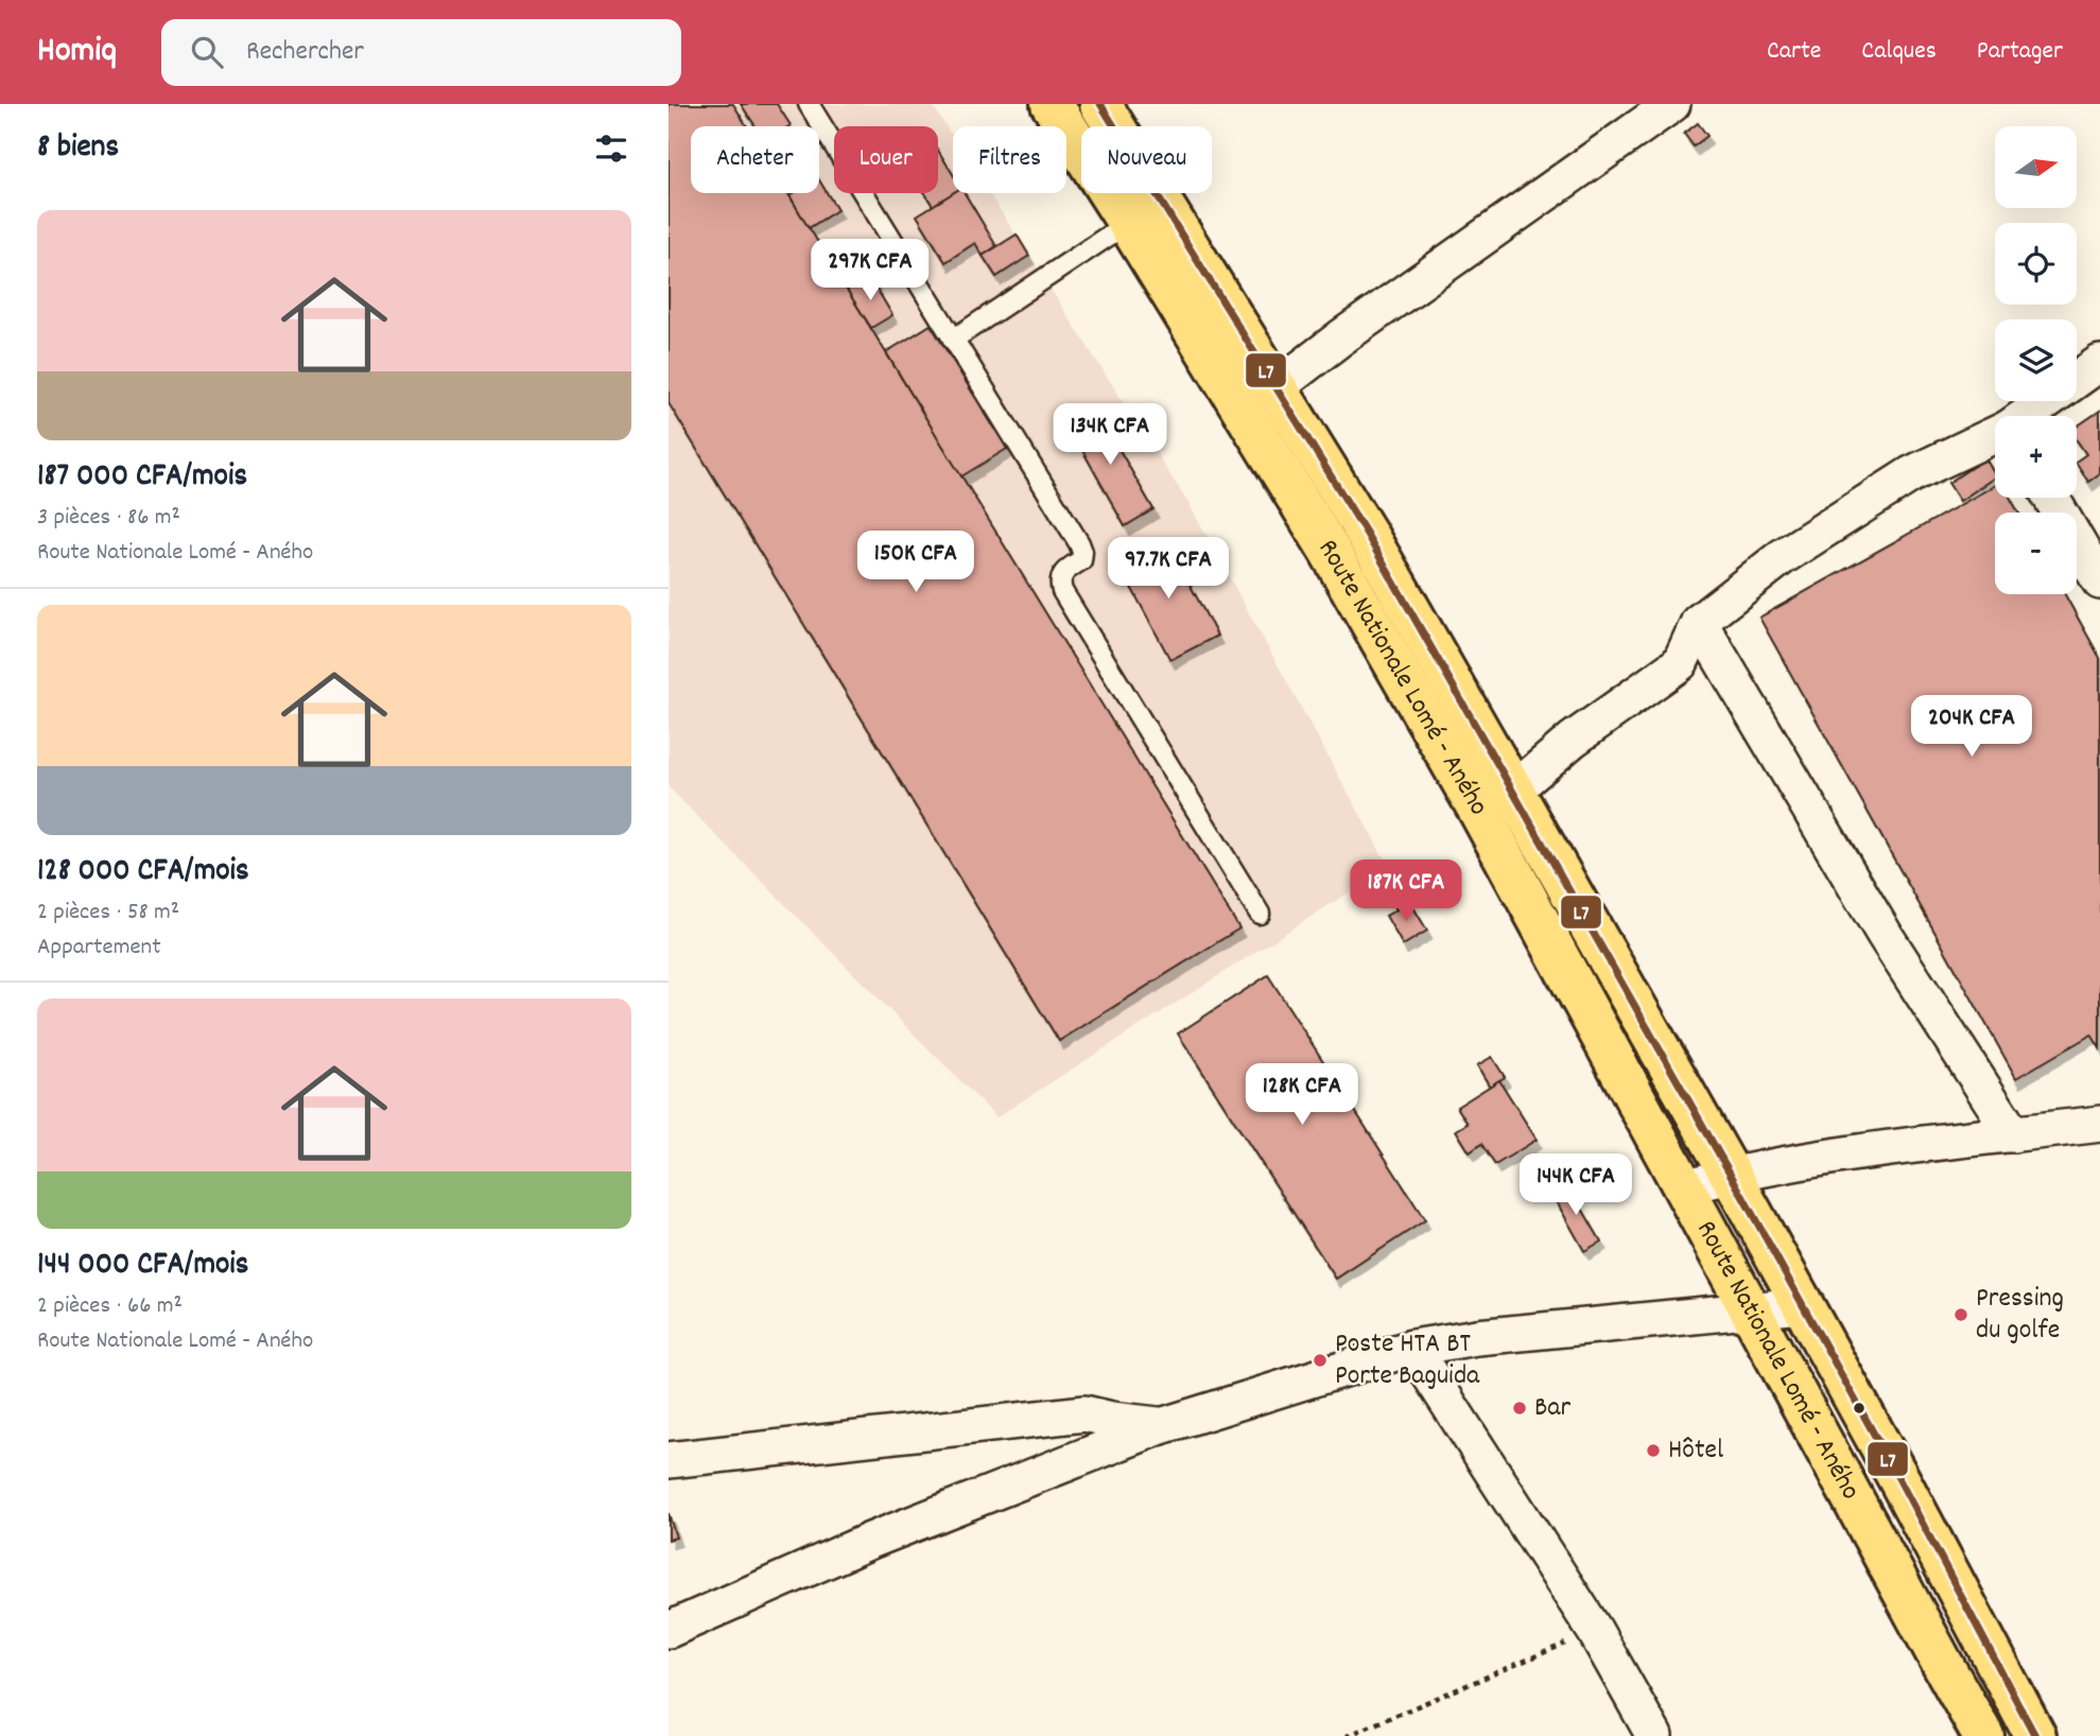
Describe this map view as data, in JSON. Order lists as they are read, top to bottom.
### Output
{
  "streets": {
    "highway": ["Route Nationale Lomé - Aného"]
  },
  "places": [
    "Pressing du golfe",
    "Poste HTA BT Porte Baguida",
    "Bar",
    "Hôtel"
  ],
  "lines": ["transit line L7"],
  "north": "right",
  "page": {
    "header": "Homiq",
    "search": "Rechercher",
    "nav": ["Carte", "Calques", "Partager"],
    "heading": "8 biens",
    "map_buttons": ["+", "−"],
    "chip": [
      "Acheter",
      "Louer",
      "Filtres",
      "Nouveau"
    ],
    "list": [
      {
        "name": "187 000 CFA/mois",
        "note": "3 pièces · 86 m² · Route Nationale Lomé - Aného"
      },
      {
        "name": "128 000 CFA/mois",
        "note": "2 pièces · 58 m² · Appartement"
      },
      {
        "name": "144 000 CFA/mois",
        "note": "2 pièces · 66 m² · Route Nationale Lomé - Aného"
      }
    ],
    "price": [
      "297K CFA",
      "134K CFA",
      "150K CFA",
      "97.7K CFA",
      "204K CFA",
      "187K CFA",
      "128K CFA",
      "144K CFA"
    ]
  }
}
